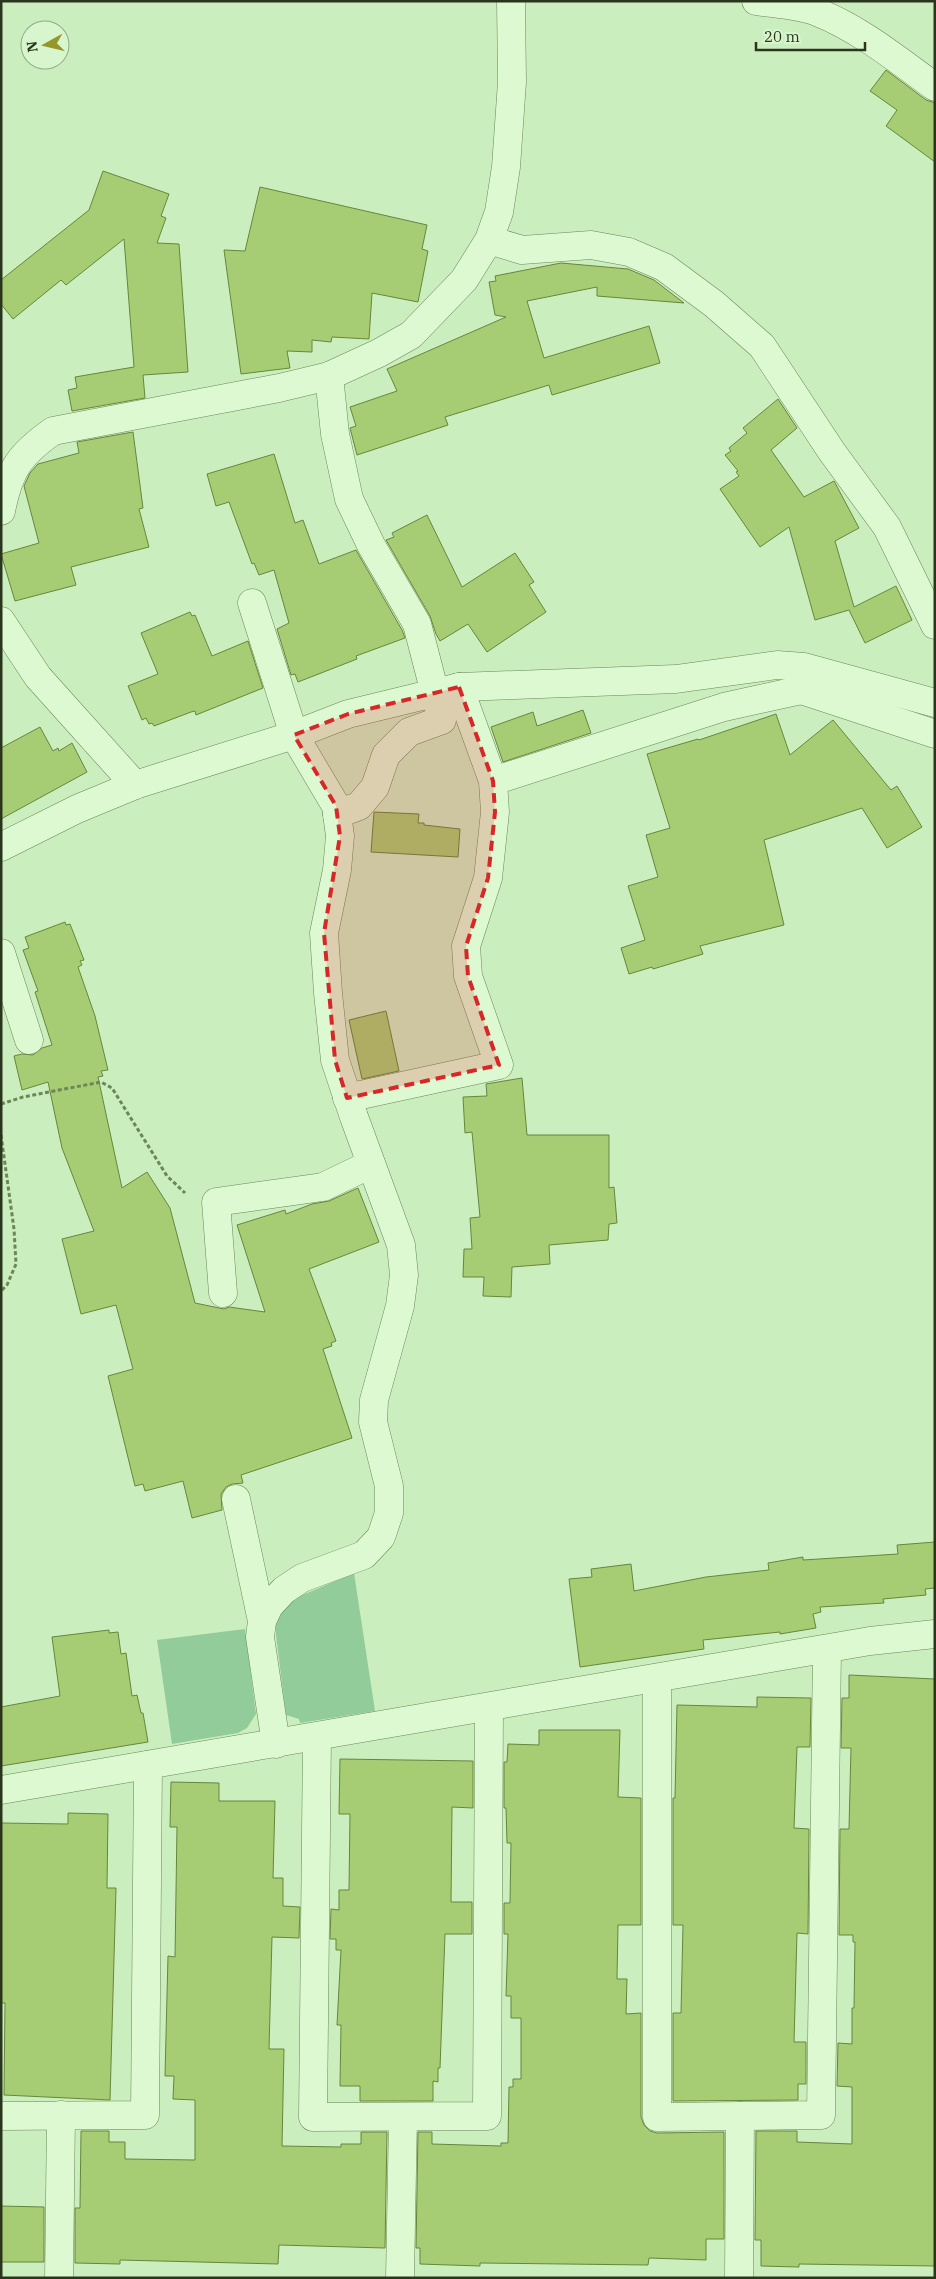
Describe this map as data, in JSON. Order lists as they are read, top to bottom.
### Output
{
  "scale_bar": "20 m",
  "north": "left"
}
